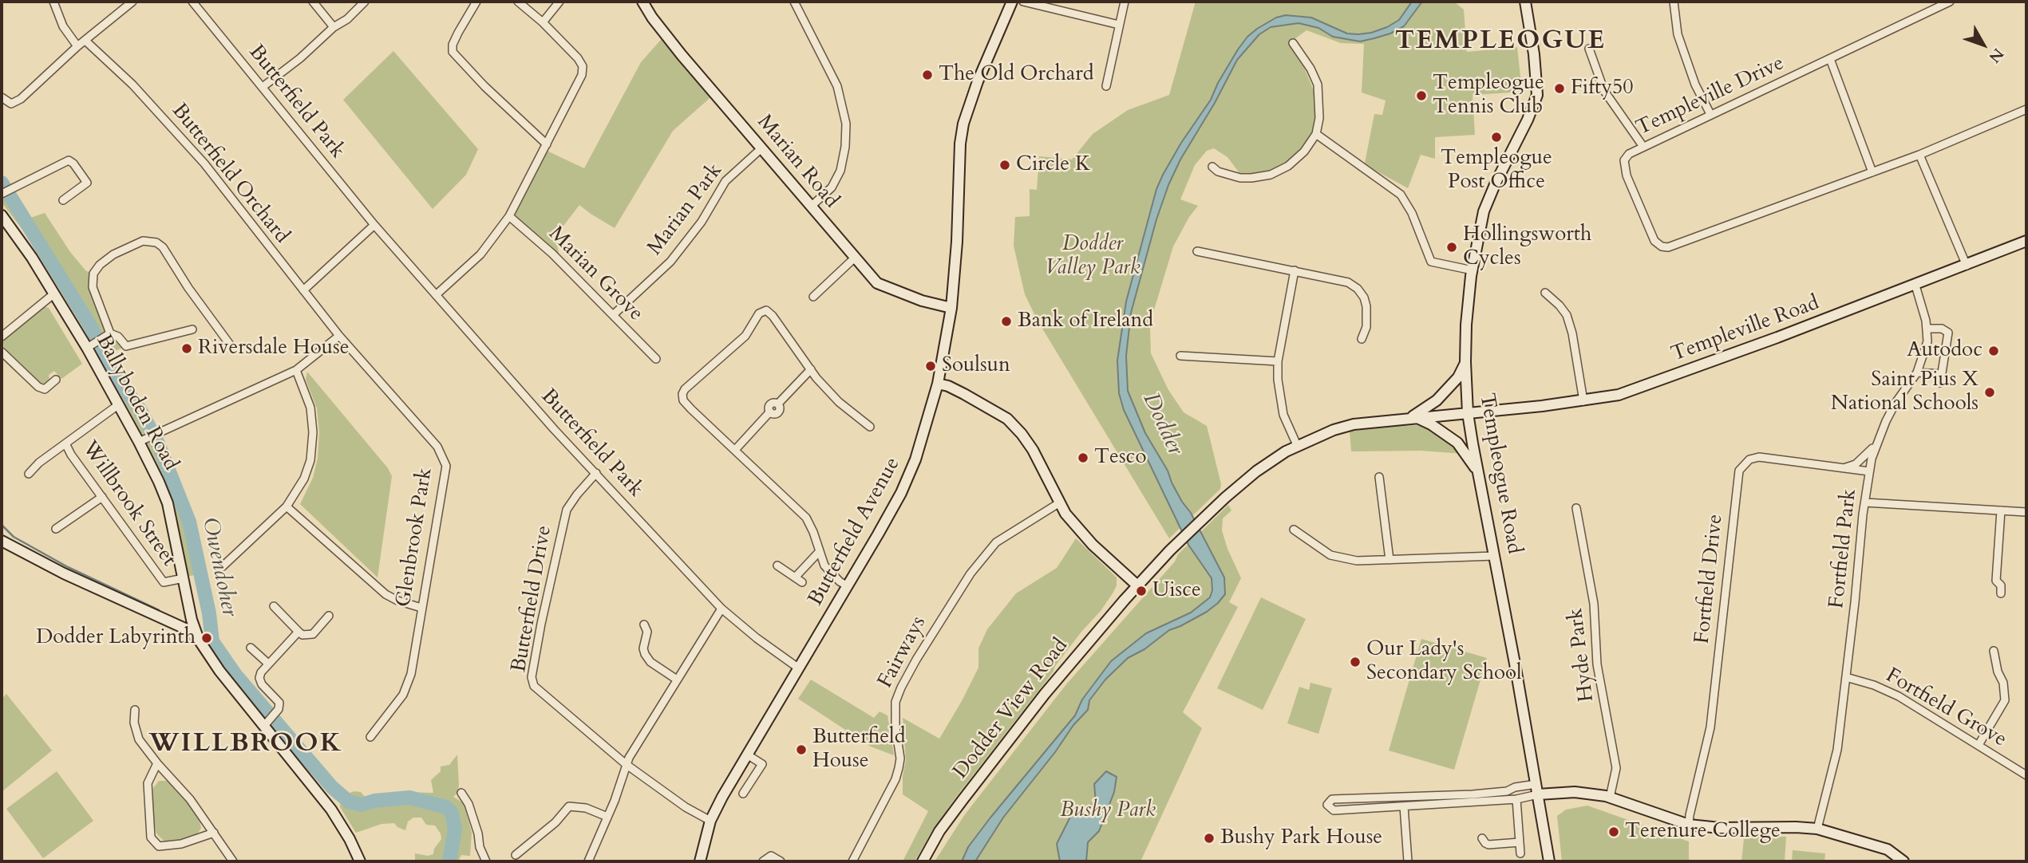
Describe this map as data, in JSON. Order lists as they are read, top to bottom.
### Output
{
  "streets": {
    "main road": [
      "Marian Road",
      "Templeville Road",
      "Ballyboden Road",
      "Templeogue Road",
      "Butterfield Avenue",
      "Dodder View Road"
    ],
    "street": [
      "Templeville Drive",
      "Butterfield Park",
      "Butterfield Orchard",
      "Marian Park",
      "Marian Grove",
      "Willbrook Street",
      "Glenbrook Park",
      "Fortfield Park",
      "Fortfield Drive",
      "Butterfield Drive",
      "Fairways",
      "Hyde Park",
      "Fortfield Grove"
    ]
  },
  "crossings": [
    ["Butterfield Park", "Butterfield Avenue"],
    ["Butterfield Park", "Butterfield Drive"],
    ["Marian Road", "Marian Park"],
    ["Marian Road", "Butterfield Avenue"],
    ["Butterfield Orchard", "Glenbrook Park"],
    ["Marian Park", "Marian Grove"],
    ["Templeville Road", "Templeogue Road"],
    ["Templeville Road", "Fortfield Park"],
    ["Templeville Road", "Dodder View Road"],
    ["Ballyboden Road", "Willbrook Street"],
    ["Butterfield Avenue", "Butterfield Drive"],
    ["Fortfield Park", "Fortfield Drive"],
    ["Fortfield Park", "Fortfield Grove"]
  ],
  "districts": ["TEMPLEOGUE", "WILLBROOK"],
  "water": ["Dodder", "Owendoher"],
  "parks": ["Dodder Valley Park", "Bushy Park"],
  "places": [
    "The Old Orchard",
    "Fifty50",
    "Templeogue Tennis Club",
    "Templeogue Post Office",
    "Circle K",
    "Hollingsworth Cycles",
    "Bank of Ireland",
    "Riversdale House",
    "Autodoc",
    "Soulsun",
    "Saint Pius X National Schools",
    "Tesco",
    "Uisce",
    "Dodder Labyrinth",
    "Our Lady's Secondary School",
    "Butterfield House",
    "Terenure College",
    "Bushy Park House"
  ],
  "north": "bottom right"
}
